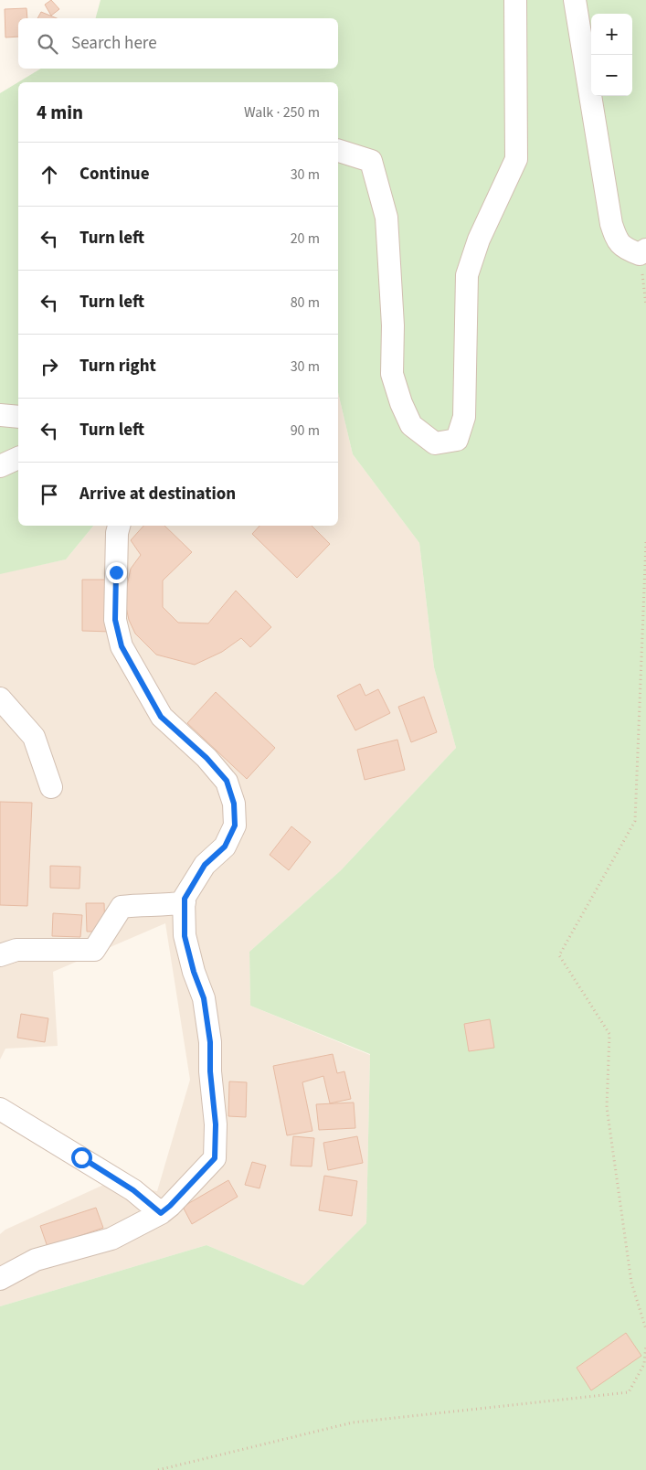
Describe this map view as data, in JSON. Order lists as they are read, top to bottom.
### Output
{
  "page": {
    "map_buttons": ["+", "−"],
    "search": "Search here",
    "heading": ["4 min", "Walk · 250 m"],
    "list": [
      ["Continue", "30 m"],
      ["Turn left", "20 m"],
      ["Turn left", "80 m"],
      ["Turn right", "30 m"],
      ["Turn left", "90 m"],
      "Arrive at destination"
    ]
  }
}
